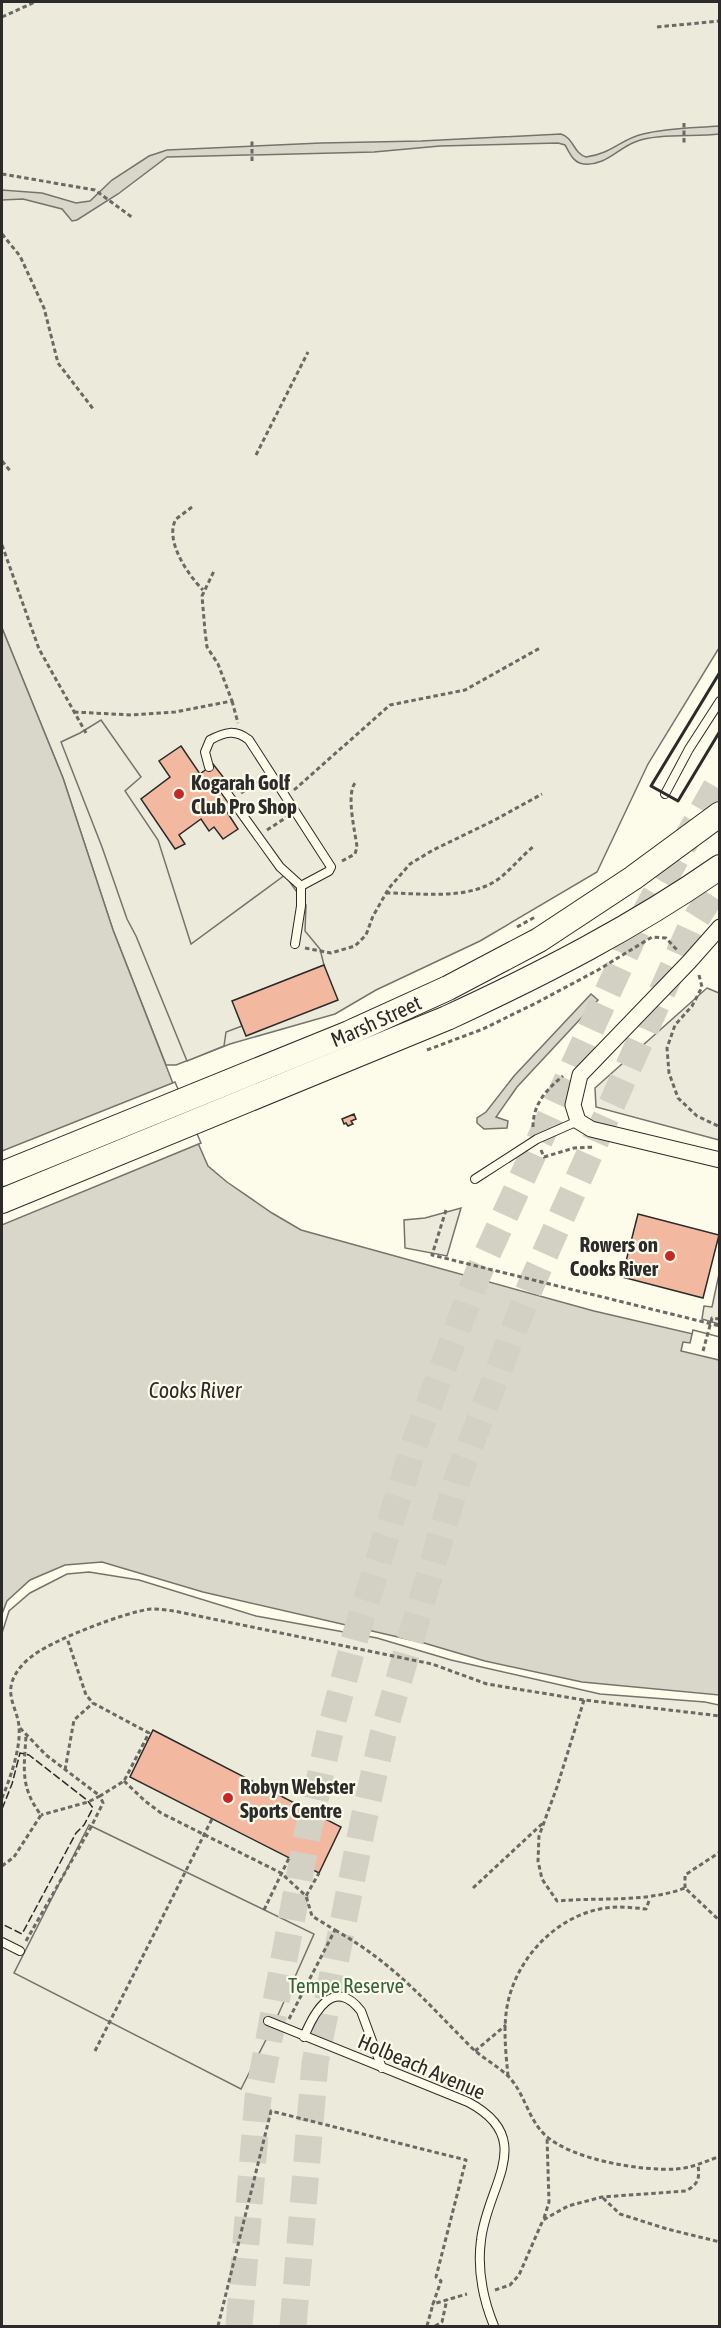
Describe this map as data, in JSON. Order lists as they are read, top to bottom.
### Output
{
  "streets": {
    "main road": ["Marsh Street"],
    "lane": ["Holbeach Avenue"]
  },
  "water": ["Cooks River"],
  "parks": ["Tempe Reserve"],
  "places": ["Kogarah Golf Club Pro Shop", "Rowers on Cooks River", "Robyn Webster Sports Centre"]
}
